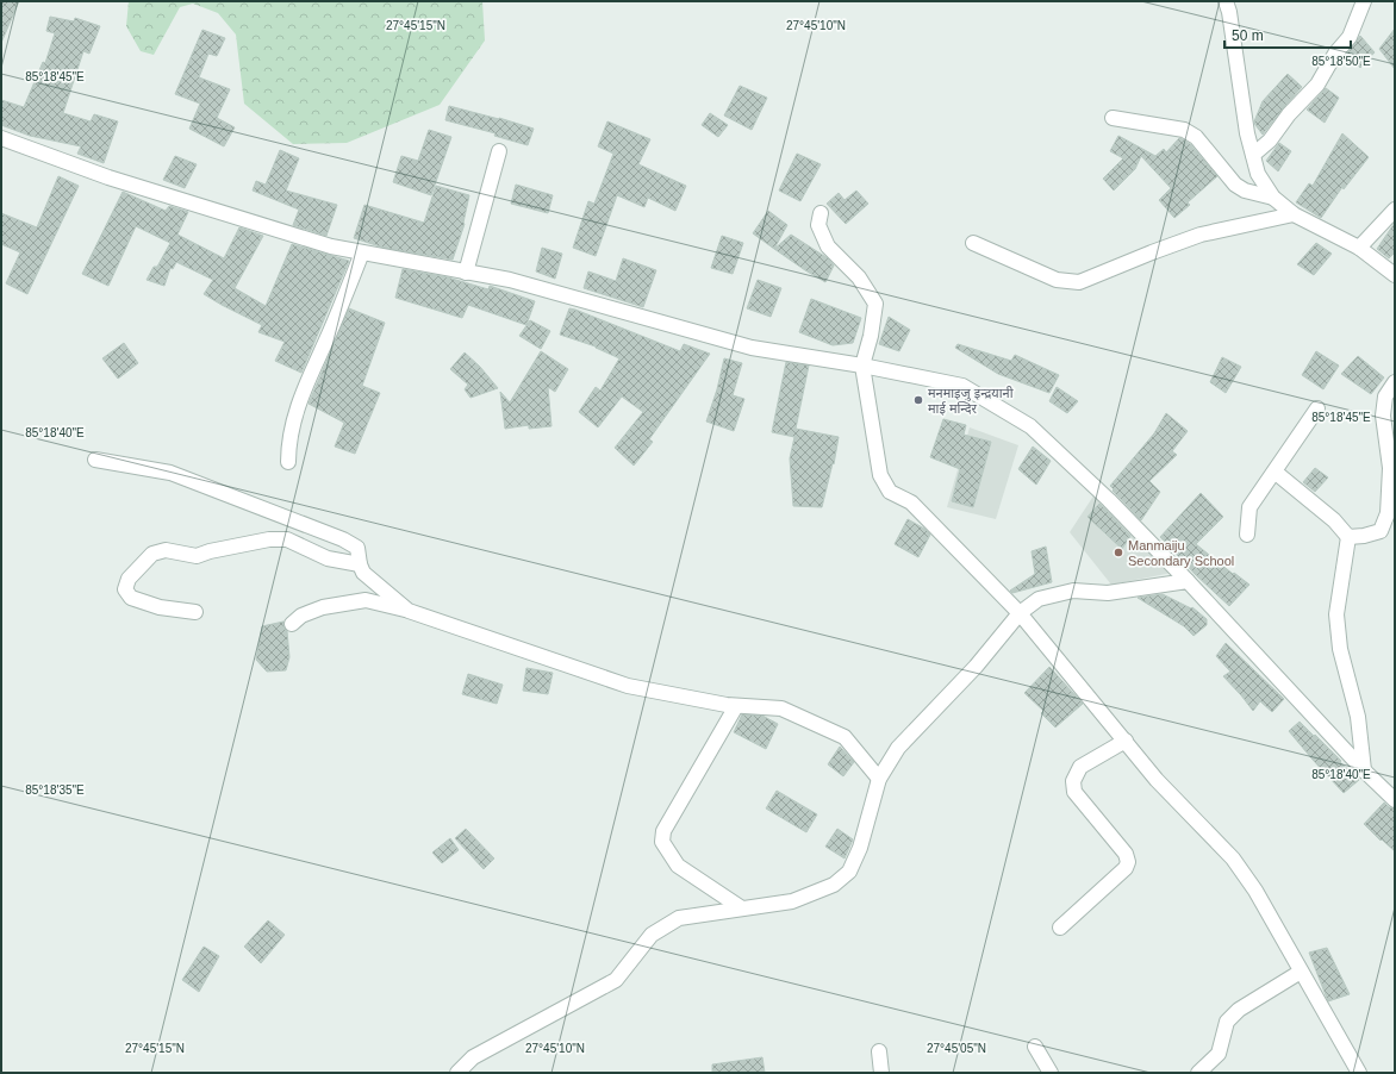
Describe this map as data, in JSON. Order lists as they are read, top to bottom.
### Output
{
  "places": ["मनमाइजु इन्द्रयानी माई मन्दिर", "Manmaiju Secondary School"],
  "scale_bar": "50 m",
  "coordinates": [
    "27°45'15\"N",
    "27°45'10\"N",
    "85°18'50\"E",
    "85°18'45\"E",
    "85°18'40\"E",
    "85°18'35\"E",
    "27°45'05\"N"
  ]
}
